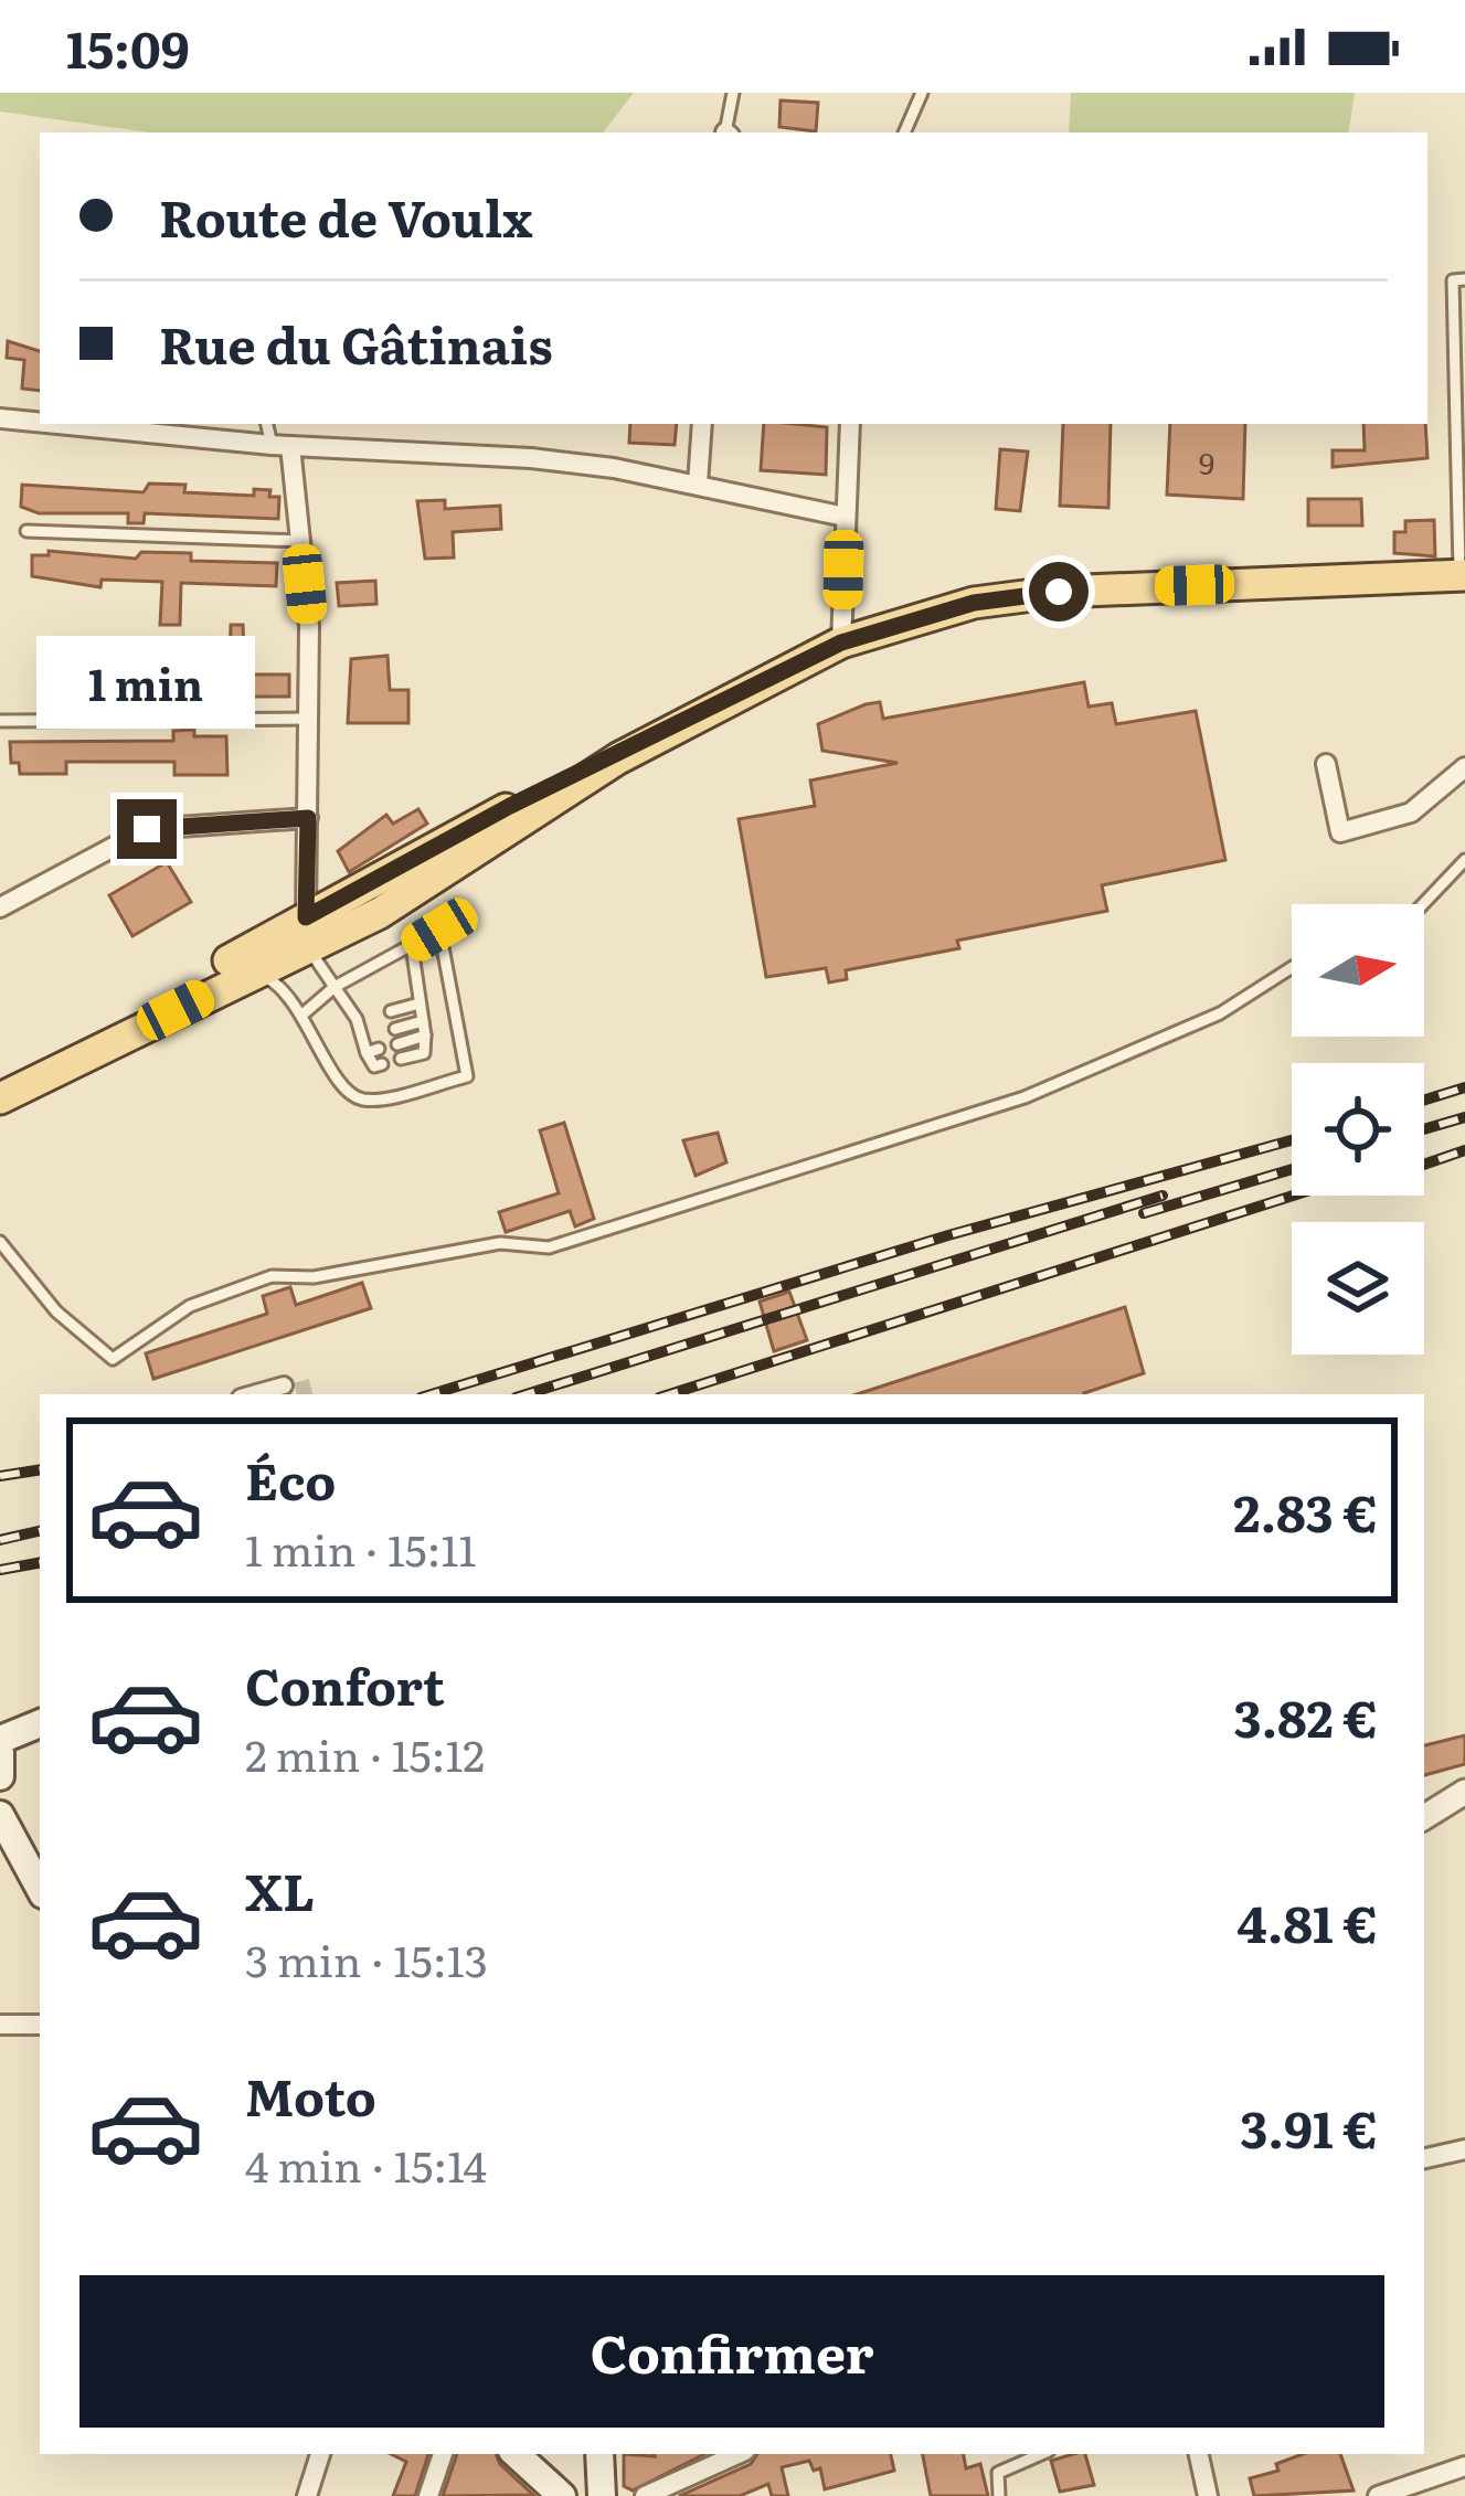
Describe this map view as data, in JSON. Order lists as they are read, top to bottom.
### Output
{
  "house_numbers": ["9"],
  "north": "right",
  "page": {
    "status": "15:09",
    "banner": ["Route de Voulx", "Rue du Gâtinais"],
    "bubble": "1 min",
    "list": [
      {
        "name": "Éco",
        "note": "1 min · 15:11",
        "value": "2.83 €"
      },
      {
        "name": "Confort",
        "note": "2 min · 15:12",
        "value": "3.82 €"
      },
      {
        "name": "XL",
        "note": "3 min · 15:13",
        "value": "4.81 €"
      },
      {
        "name": "Moto",
        "note": "4 min · 15:14",
        "value": "3.91 €"
      }
    ],
    "buttons": "Confirmer"
  }
}
